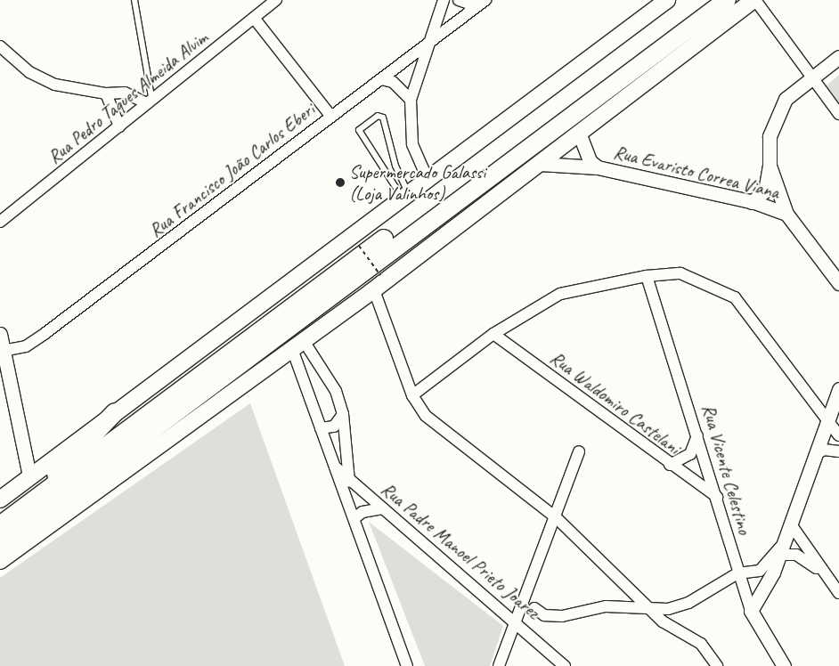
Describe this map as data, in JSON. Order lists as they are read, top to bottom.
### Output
{
  "streets": {
    "street": [
      "Rua Pedro Taques Almeida Alvim",
      "Rua Francisco João Carlos Eberi",
      "Rua Evaristo Correa Viana",
      "Rua Waldomiro Castelani",
      "Rua Vicente Celestino",
      "Rua Padre Manoel Prieto Joarez"
    ]
  },
  "crossings": [
    ["Rua Waldomiro Castelani", "Rua Vicente Celestino"]
  ],
  "places": ["Supermercado Galassi (Loja Valinhos)"]
}
